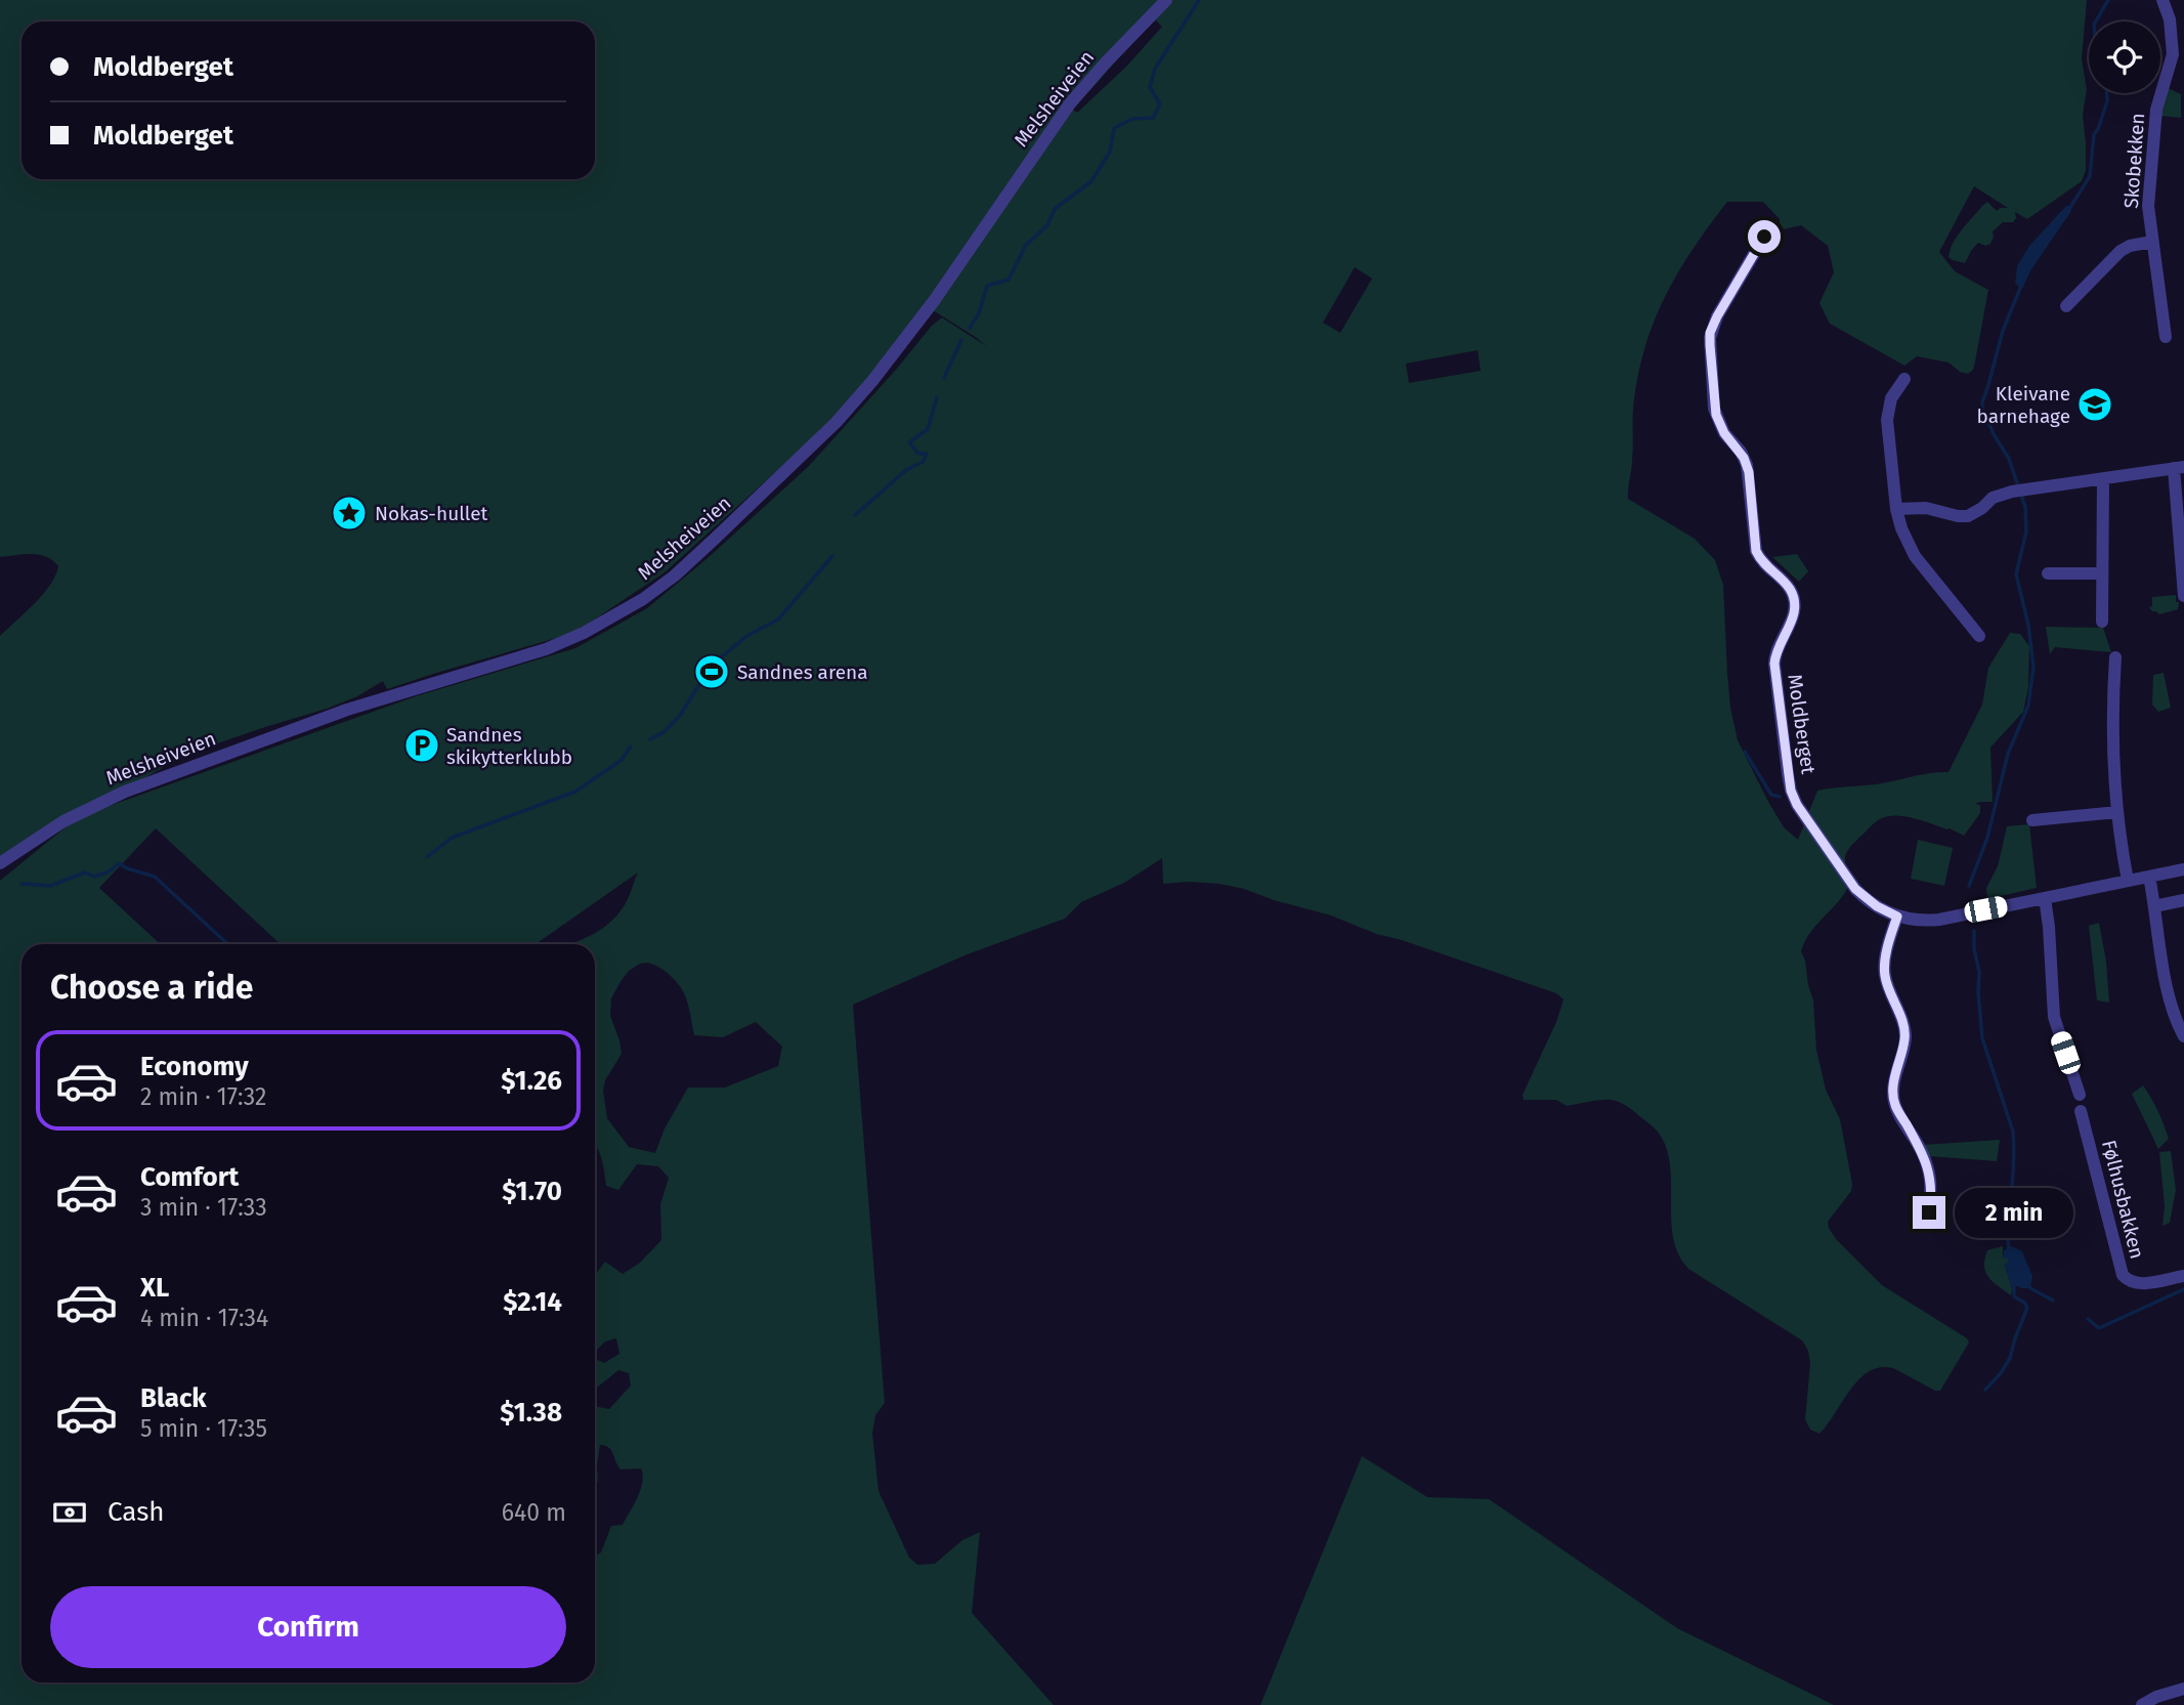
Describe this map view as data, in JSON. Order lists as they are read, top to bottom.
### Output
{
  "streets": {
    "street": [
      "Melsheiveien",
      "Skobekken",
      "Moldberget",
      "Følhusbakken"
    ]
  },
  "places": {
    "school or university": ["Kleivane barnehage"],
    "place": ["Nokas-hullet"],
    "sports": ["Sandnes arena"],
    "parking": ["Sandnes skikytterklubb"]
  },
  "page": {
    "banner": ["Moldberget", "Moldberget"],
    "heading": "Choose a ride",
    "list": [
      {
        "name": "Economy",
        "note": "2 min · 17:32",
        "value": "$1.26"
      },
      {
        "name": "Comfort",
        "note": "3 min · 17:33",
        "value": "$1.70"
      },
      {
        "name": "XL",
        "note": "4 min · 17:34",
        "value": "$2.14"
      },
      {
        "name": "Black",
        "note": "5 min · 17:35",
        "value": "$1.38"
      }
    ],
    "bubble": "2 min",
    "pay": ["Cash", "640 m"],
    "buttons": "Confirm"
  }
}
